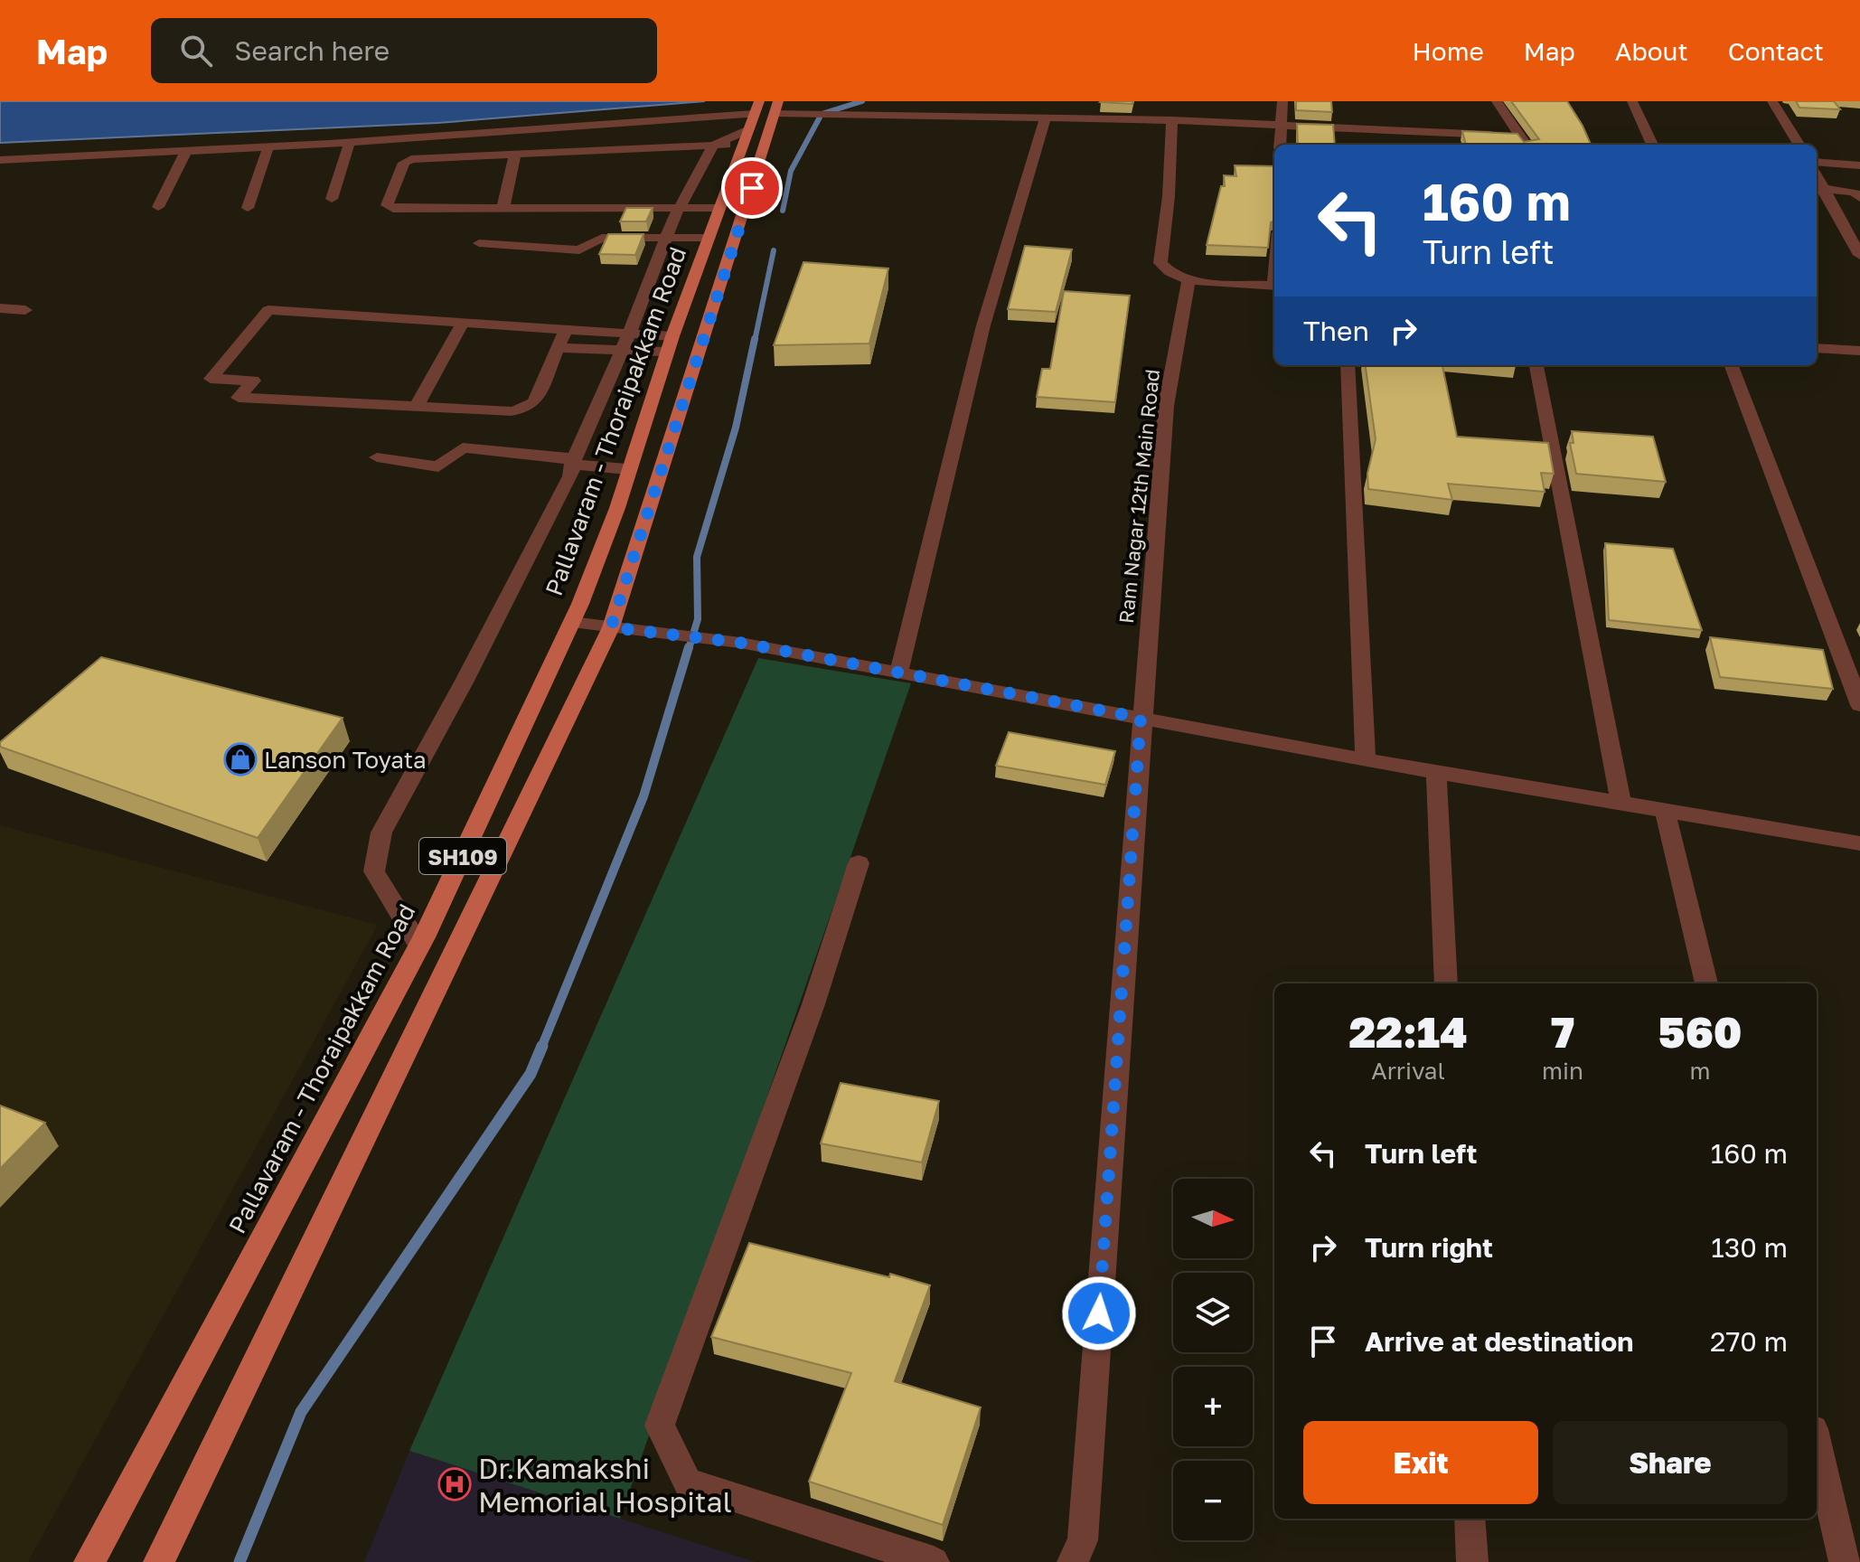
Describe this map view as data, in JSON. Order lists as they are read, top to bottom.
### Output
{
  "streets": {
    "main road": ["Pallavaram - Thoraipakkam Road", "SH109"],
    "street": ["Ram Nagar 12th Main Road"]
  },
  "crossings": [
    ["Pallavaram - Thoraipakkam Road", "SH109"]
  ],
  "places": {
    "shop": ["Lanson Toyata"],
    "hospital": ["Dr.Kamakshi Memorial Hospital"]
  },
  "north": "right",
  "page": {
    "header": "Map",
    "search": "Search here",
    "nav": [
      "Home",
      "Map",
      "About",
      "Contact"
    ],
    "turn": ["160 m", "Turn left"],
    "then": "Then",
    "eta": [
      "22:14",
      "Arrival",
      "7",
      "min",
      "560",
      "m"
    ],
    "list": [
      {
        "name": "Turn left",
        "value": "160 m"
      },
      {
        "name": "Turn right",
        "value": "130 m"
      },
      {
        "name": "Arrive at destination",
        "value": "270 m"
      }
    ],
    "map_buttons": ["+", "−"],
    "buttons": ["Exit", "Share"]
  }
}
